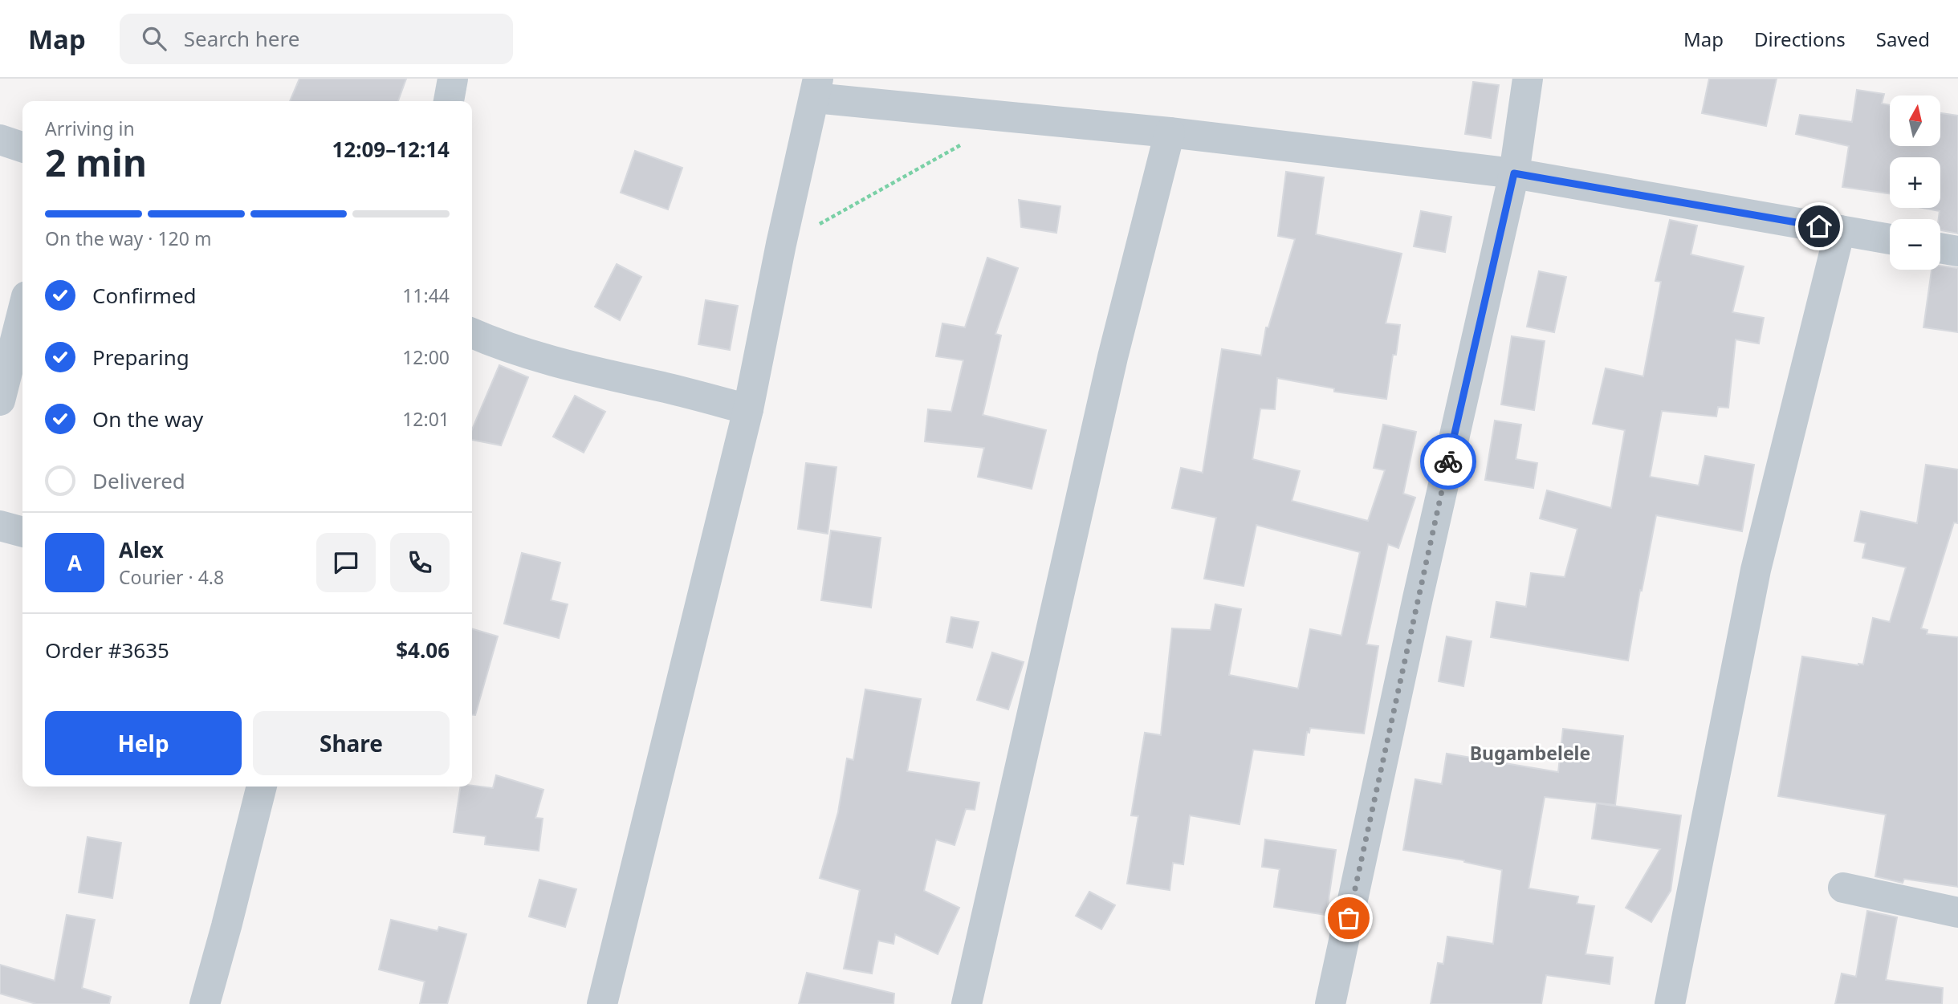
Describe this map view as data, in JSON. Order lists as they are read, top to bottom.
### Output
{
  "districts": ["Bugambelele"],
  "north": "top",
  "page": {
    "header": "Map",
    "search": "Search here",
    "nav": ["Map", "Directions", "Saved"],
    "map_buttons": ["+", "−"],
    "heading": ["2 min", "Arriving in", "12:09–12:14"],
    "panel": [
      "Alex",
      "Courier · 4.8",
      "Order #3635",
      "$4.06"
    ],
    "bar": "On the way · 120 m",
    "list": [
      ["Confirmed", "11:44"],
      ["Preparing", "12:00"],
      ["On the way", "12:01"],
      "Delivered"
    ],
    "round": "A",
    "buttons": ["Help", "Share"]
  }
}
